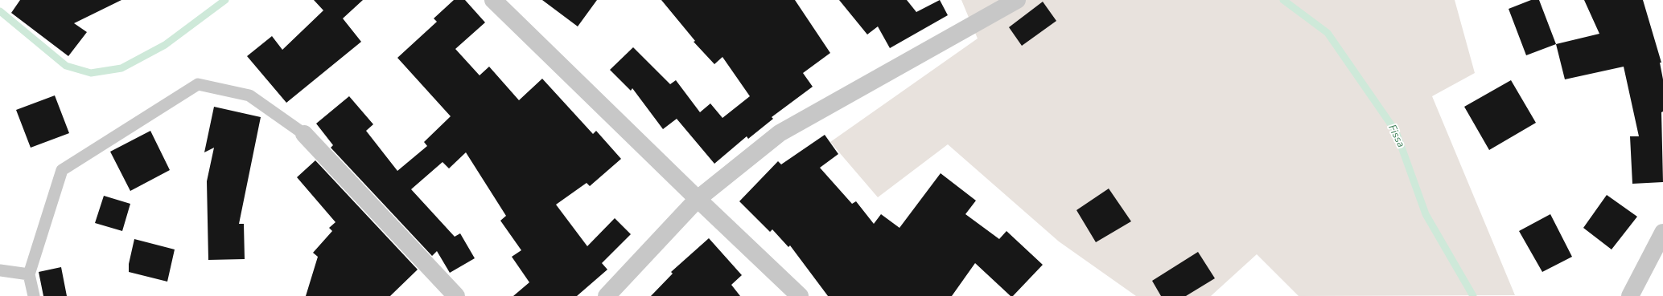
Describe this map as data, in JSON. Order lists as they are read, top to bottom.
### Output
{
  "water": ["Fissa"]
}
